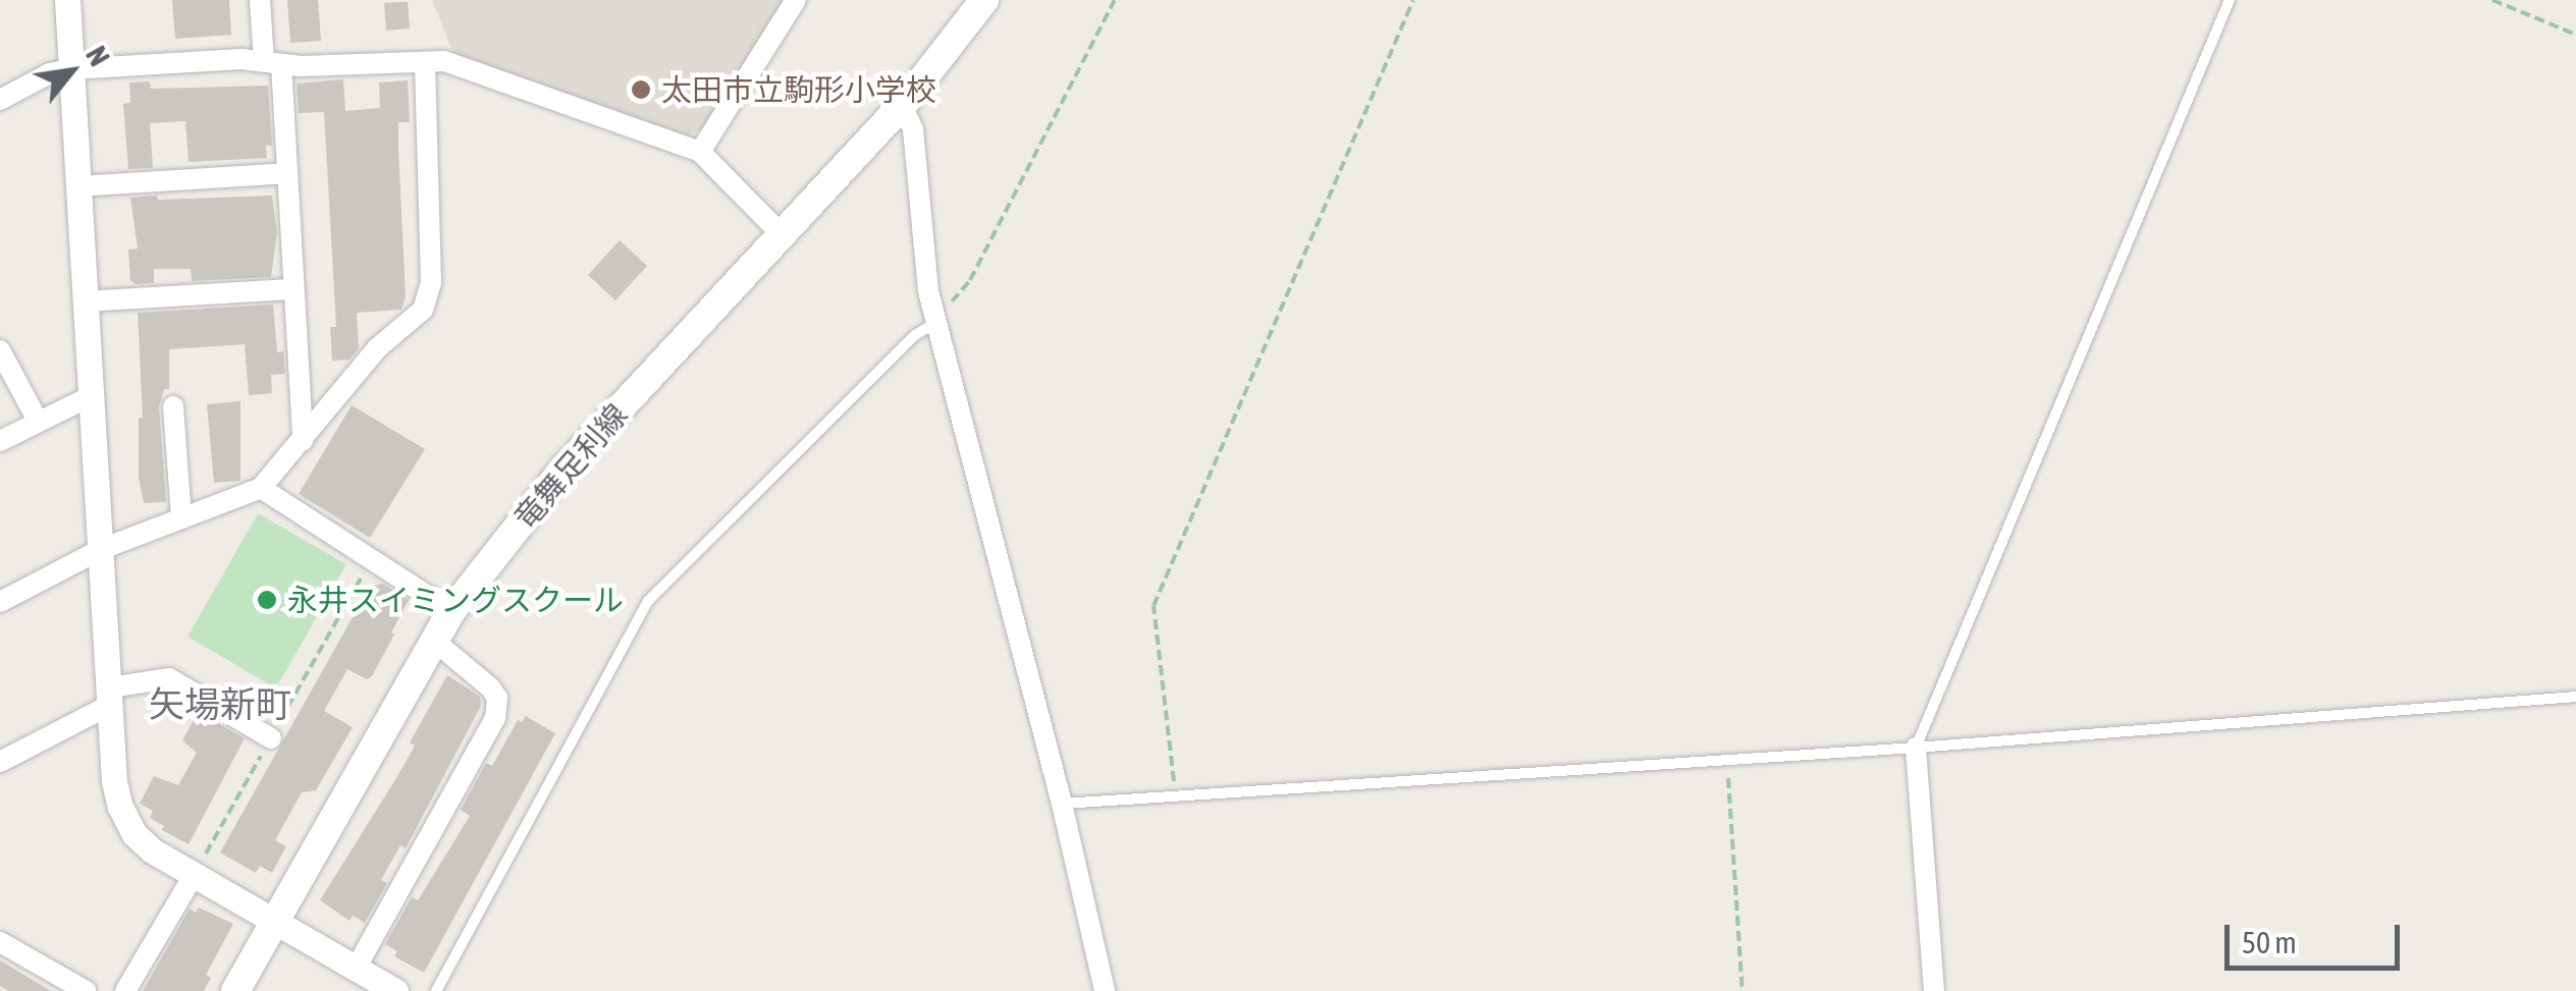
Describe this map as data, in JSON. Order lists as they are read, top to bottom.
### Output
{
  "streets": {
    "main road": ["竜舞足利線"]
  },
  "districts": ["矢場新町"],
  "places": ["太田市立駒形小学校", "永井スイミングスクール"],
  "scale_bar": "50 m",
  "north": "top right"
}
